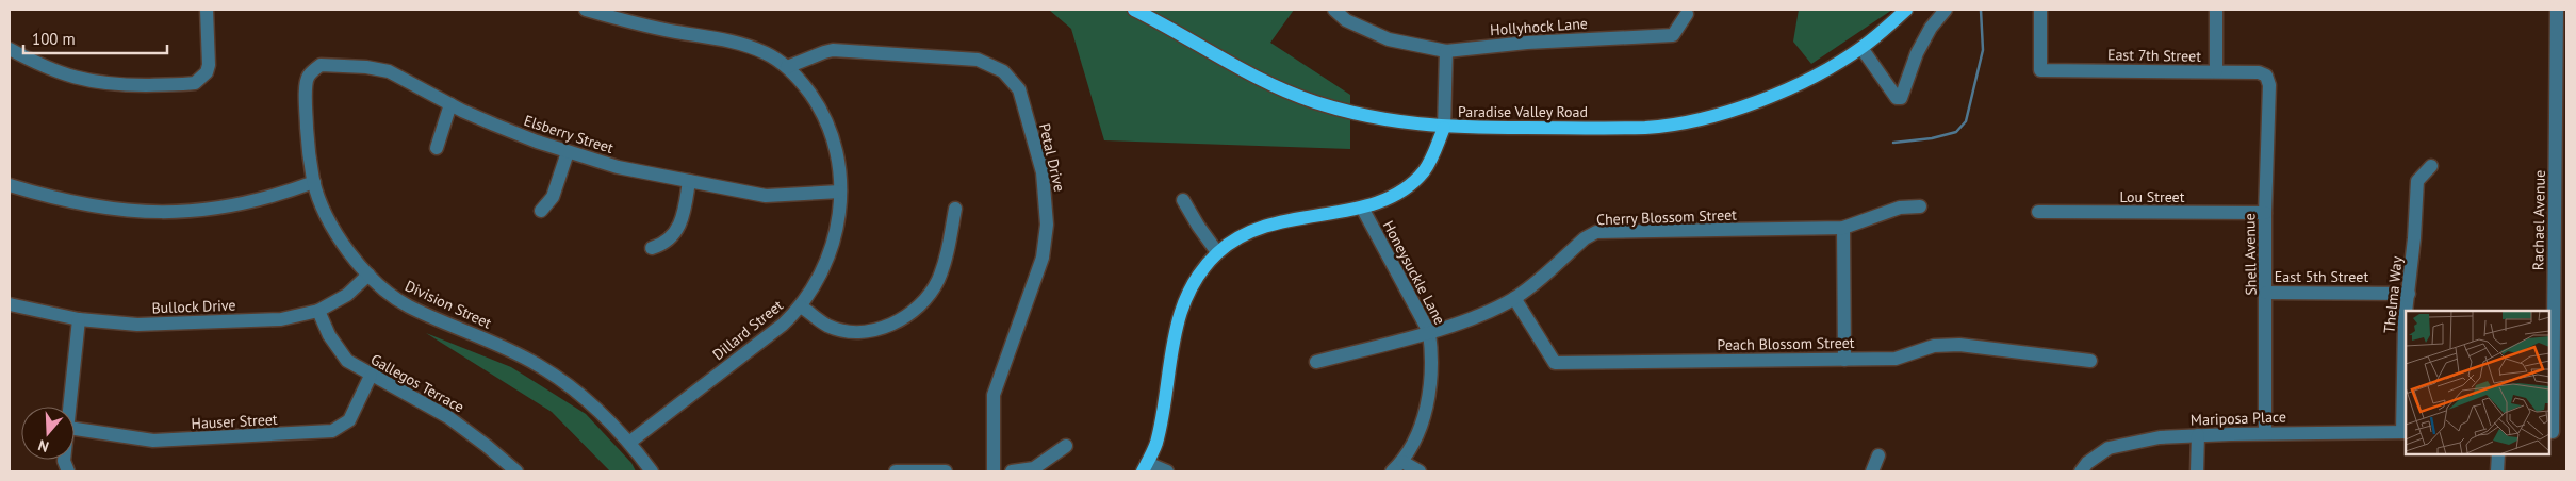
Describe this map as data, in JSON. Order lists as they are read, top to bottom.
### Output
{
  "streets": {
    "main road": ["Paradise Valley Road"],
    "street": [
      "Hollyhock Lane",
      "East 7th Street",
      "Elsberry Street",
      "Petal Drive",
      "Lou Street",
      "Cherry Blossom Street",
      "Rachael Avenue",
      "Shell Avenue",
      "Honeysuckle Lane",
      "East 5th Street",
      "Thelma Way",
      "Division Street",
      "Bullock Drive",
      "Dillard Street",
      "Peach Blossom Street",
      "Gallegos Terrace",
      "Mariposa Place",
      "Hauser Street"
    ]
  },
  "crossings": [
    ["East 7th Street", "Shell Avenue"],
    ["Elsberry Street", "Division Street"],
    ["Elsberry Street", "Dillard Street"],
    ["Petal Drive", "Dillard Street"],
    ["Lou Street", "Shell Avenue"],
    ["Cherry Blossom Street", "Honeysuckle Lane"],
    ["Cherry Blossom Street", "Peach Blossom Street"],
    ["Shell Avenue", "East 5th Street"],
    ["Shell Avenue", "Mariposa Place"],
    ["East 5th Street", "Thelma Way"],
    ["Thelma Way", "Mariposa Place"],
    ["Division Street", "Bullock Drive"],
    ["Division Street", "Dillard Street"],
    ["Bullock Drive", "Gallegos Terrace"],
    ["Gallegos Terrace", "Hauser Street"]
  ],
  "scale_bar": "100 m",
  "north": "bottom"
}
